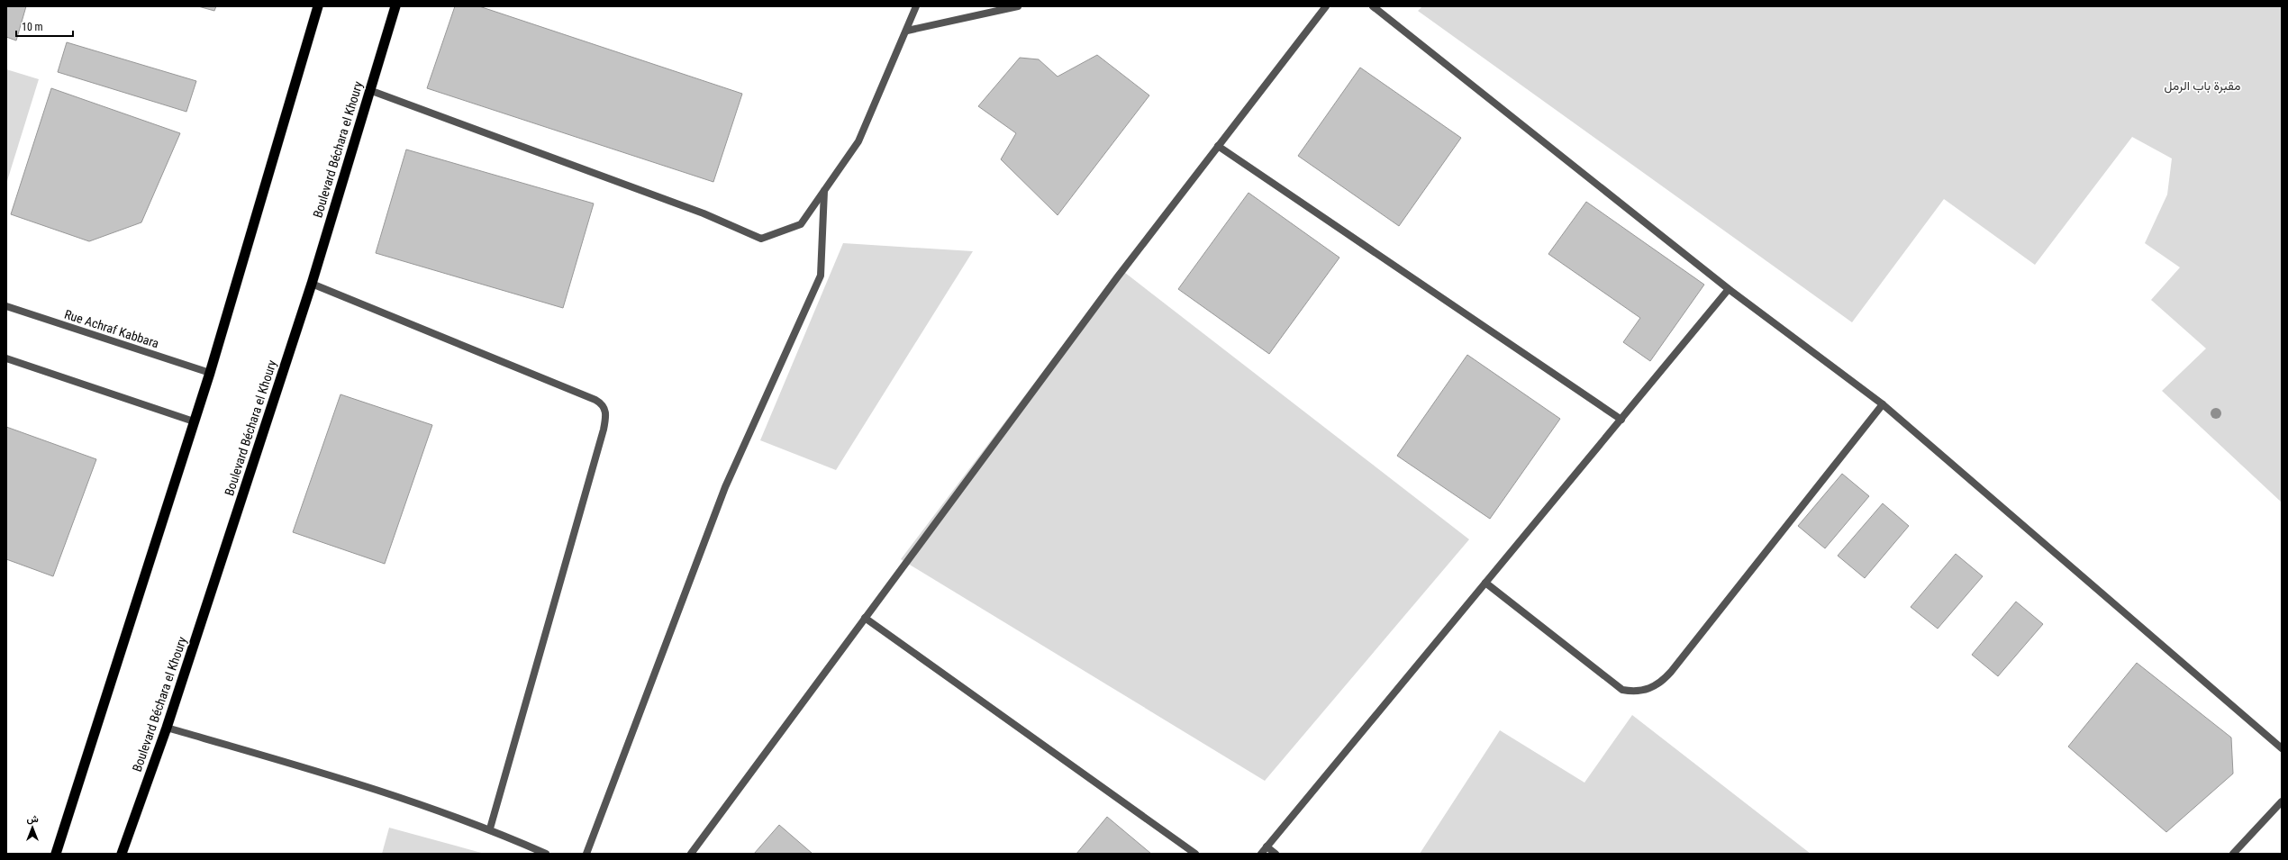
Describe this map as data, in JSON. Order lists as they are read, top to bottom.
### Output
{
  "streets": {
    "highway": ["Boulevard Béchara el Khoury"],
    "street": ["Rue Achraf Kabbara"]
  },
  "parks": ["مقبرة باب الرمل"],
  "scale_bar": "10 m",
  "north": "top"
}
